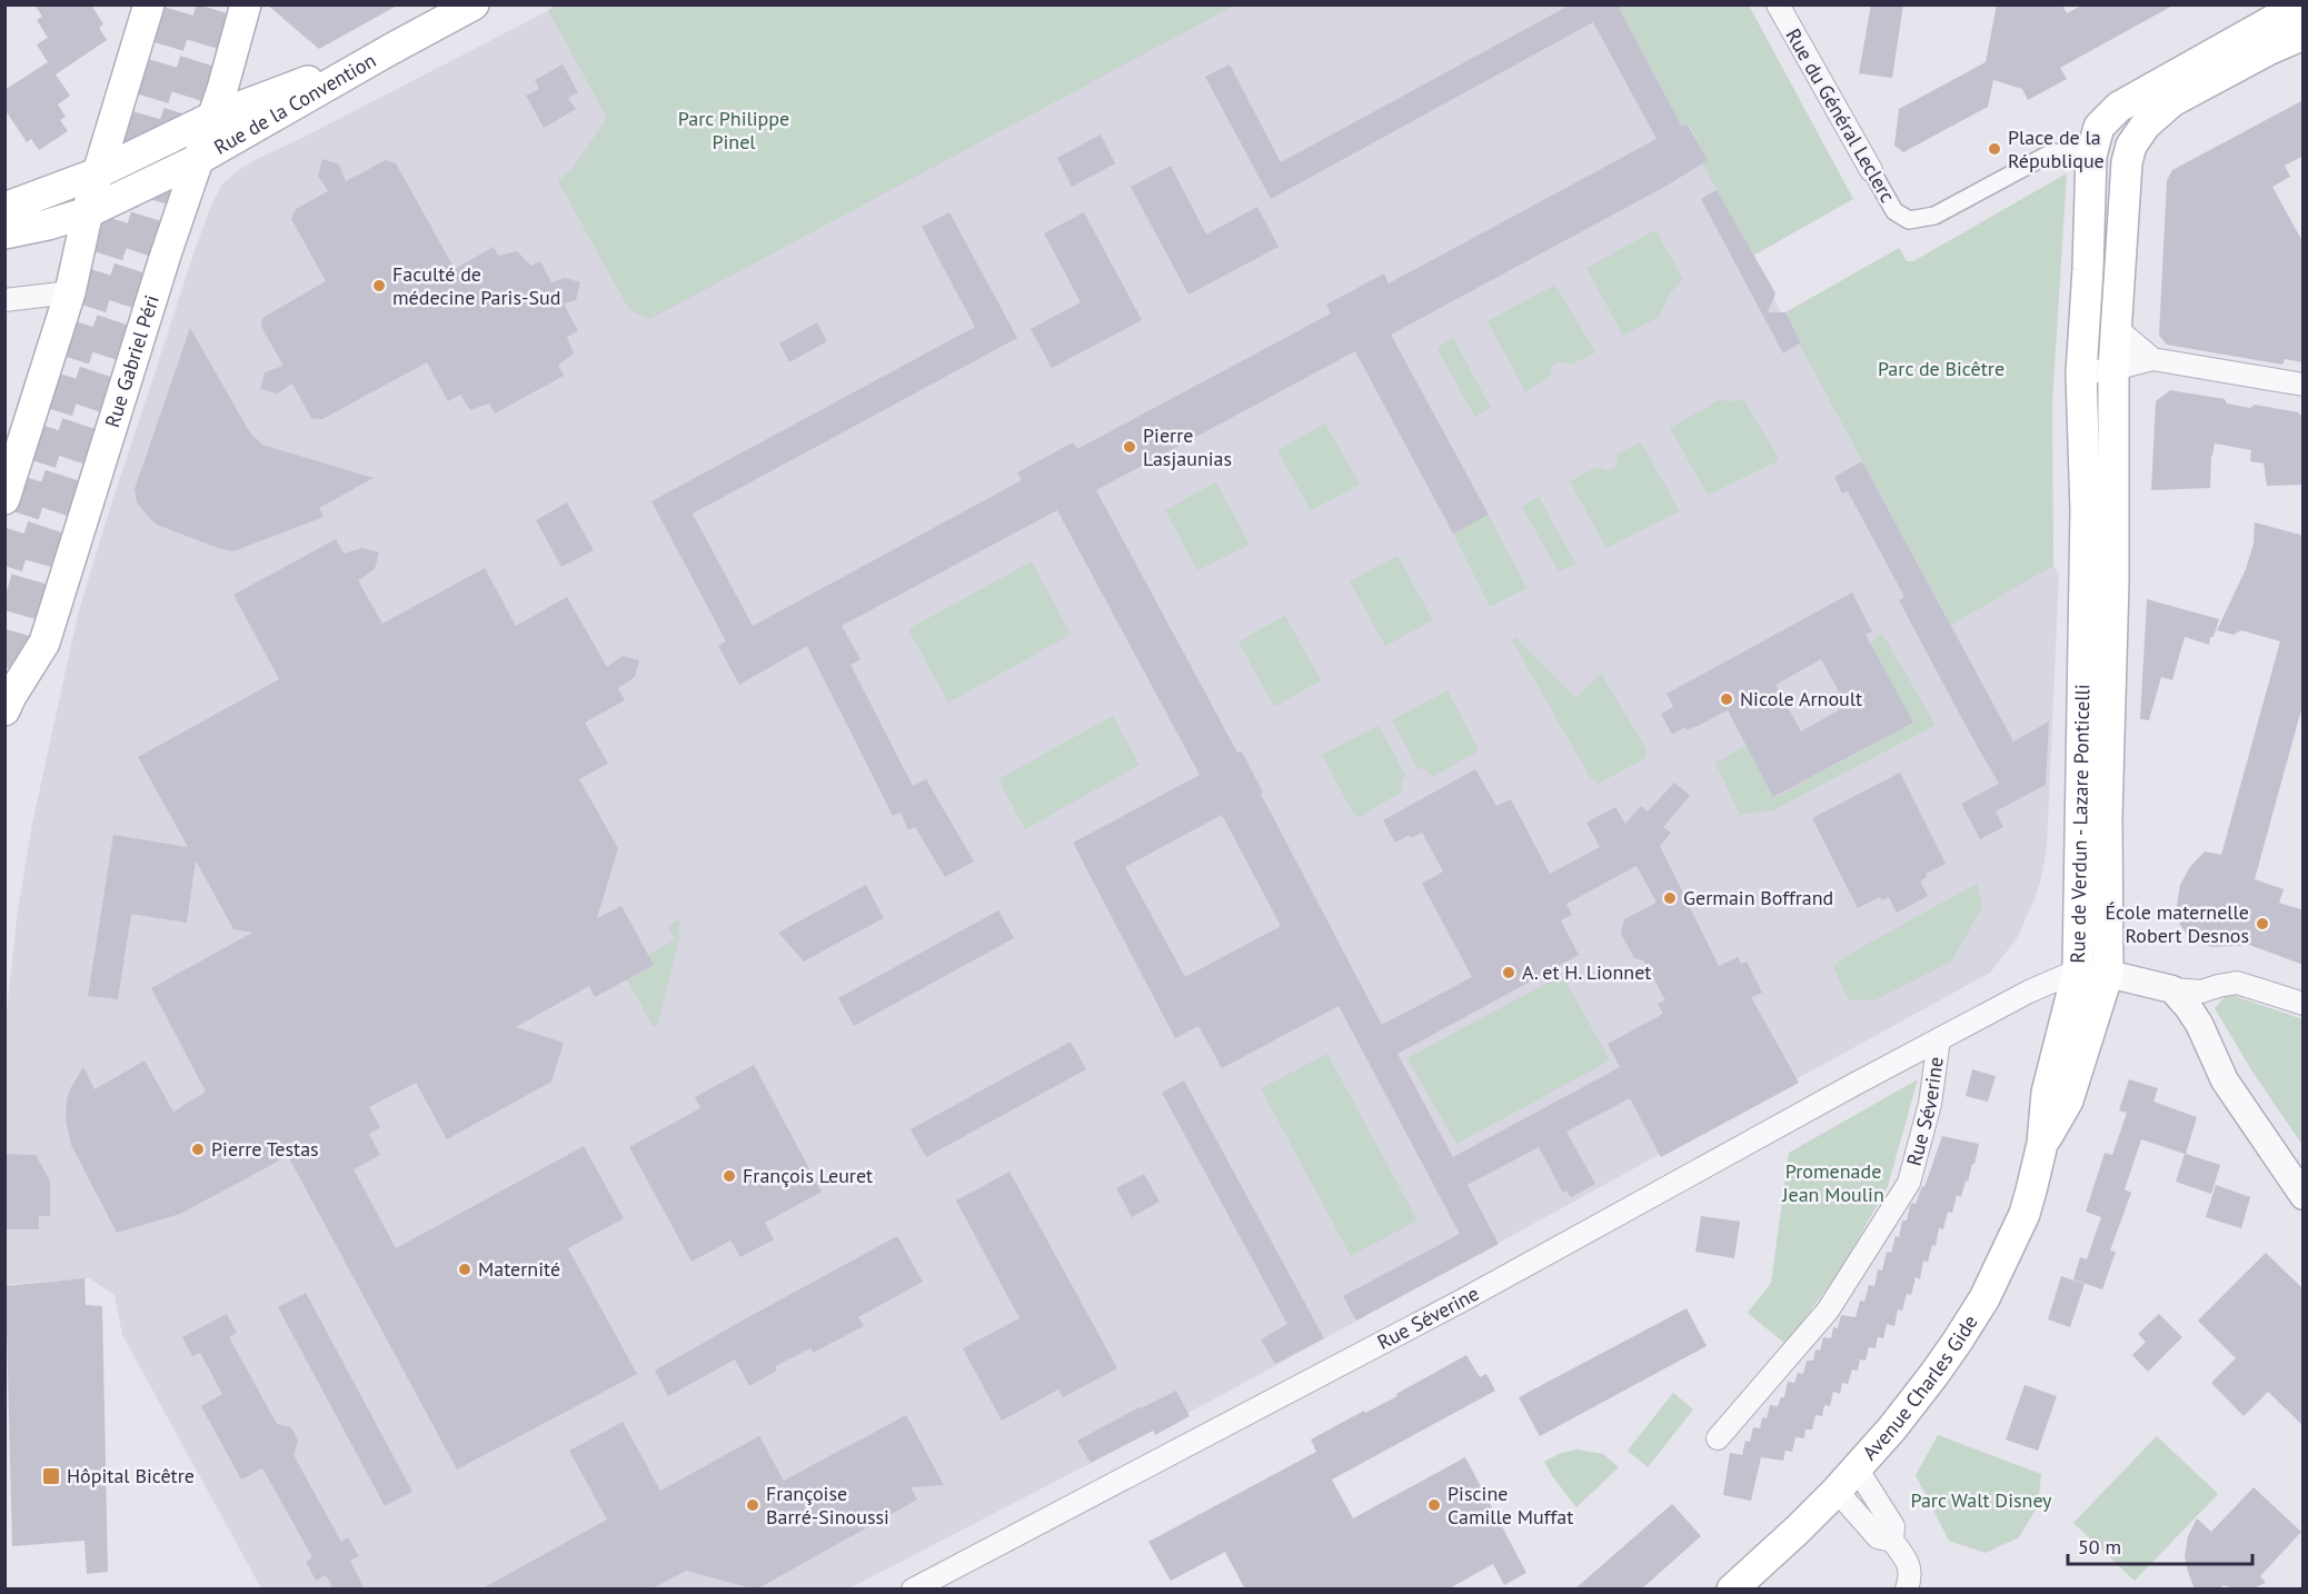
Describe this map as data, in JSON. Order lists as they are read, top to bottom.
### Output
{
  "streets": {
    "main road": [
      "Rue de la Convention",
      "Rue Gabriel Péri",
      "Rue de Verdun - Lazare Ponticelli",
      "Avenue Charles Gide"
    ],
    "street": ["Rue du Général Leclerc", "Rue Séverine"]
  },
  "crossings": [
    ["Rue de la Convention", "Rue Gabriel Péri"],
    ["Rue du Général Leclerc", "Rue de Verdun - Lazare Ponticelli"],
    ["Rue de Verdun - Lazare Ponticelli", "Rue Séverine"],
    ["Rue de Verdun - Lazare Ponticelli", "Avenue Charles Gide"],
    ["Rue Séverine", "Avenue Charles Gide"]
  ],
  "parks": [
    "Parc Philippe Pinel",
    "Parc de Bicêtre",
    "Promenade Jean Moulin",
    "Parc Walt Disney"
  ],
  "places": {
    "other": [
      "Place de la République",
      "Faculté de médecine Paris-Sud",
      "Pierre Lasjaunias",
      "Nicole Arnoult",
      "Germain Boffrand",
      "École maternelle Robert Desnos",
      "A. et H. Lionnet",
      "Pierre Testas",
      "François Leuret",
      "Maternité",
      "Françoise Barré-Sinoussi",
      "Piscine Camille Muffat"
    ],
    "transit": ["Hôpital Bicêtre"]
  },
  "scale_bar": "50 m"
}
